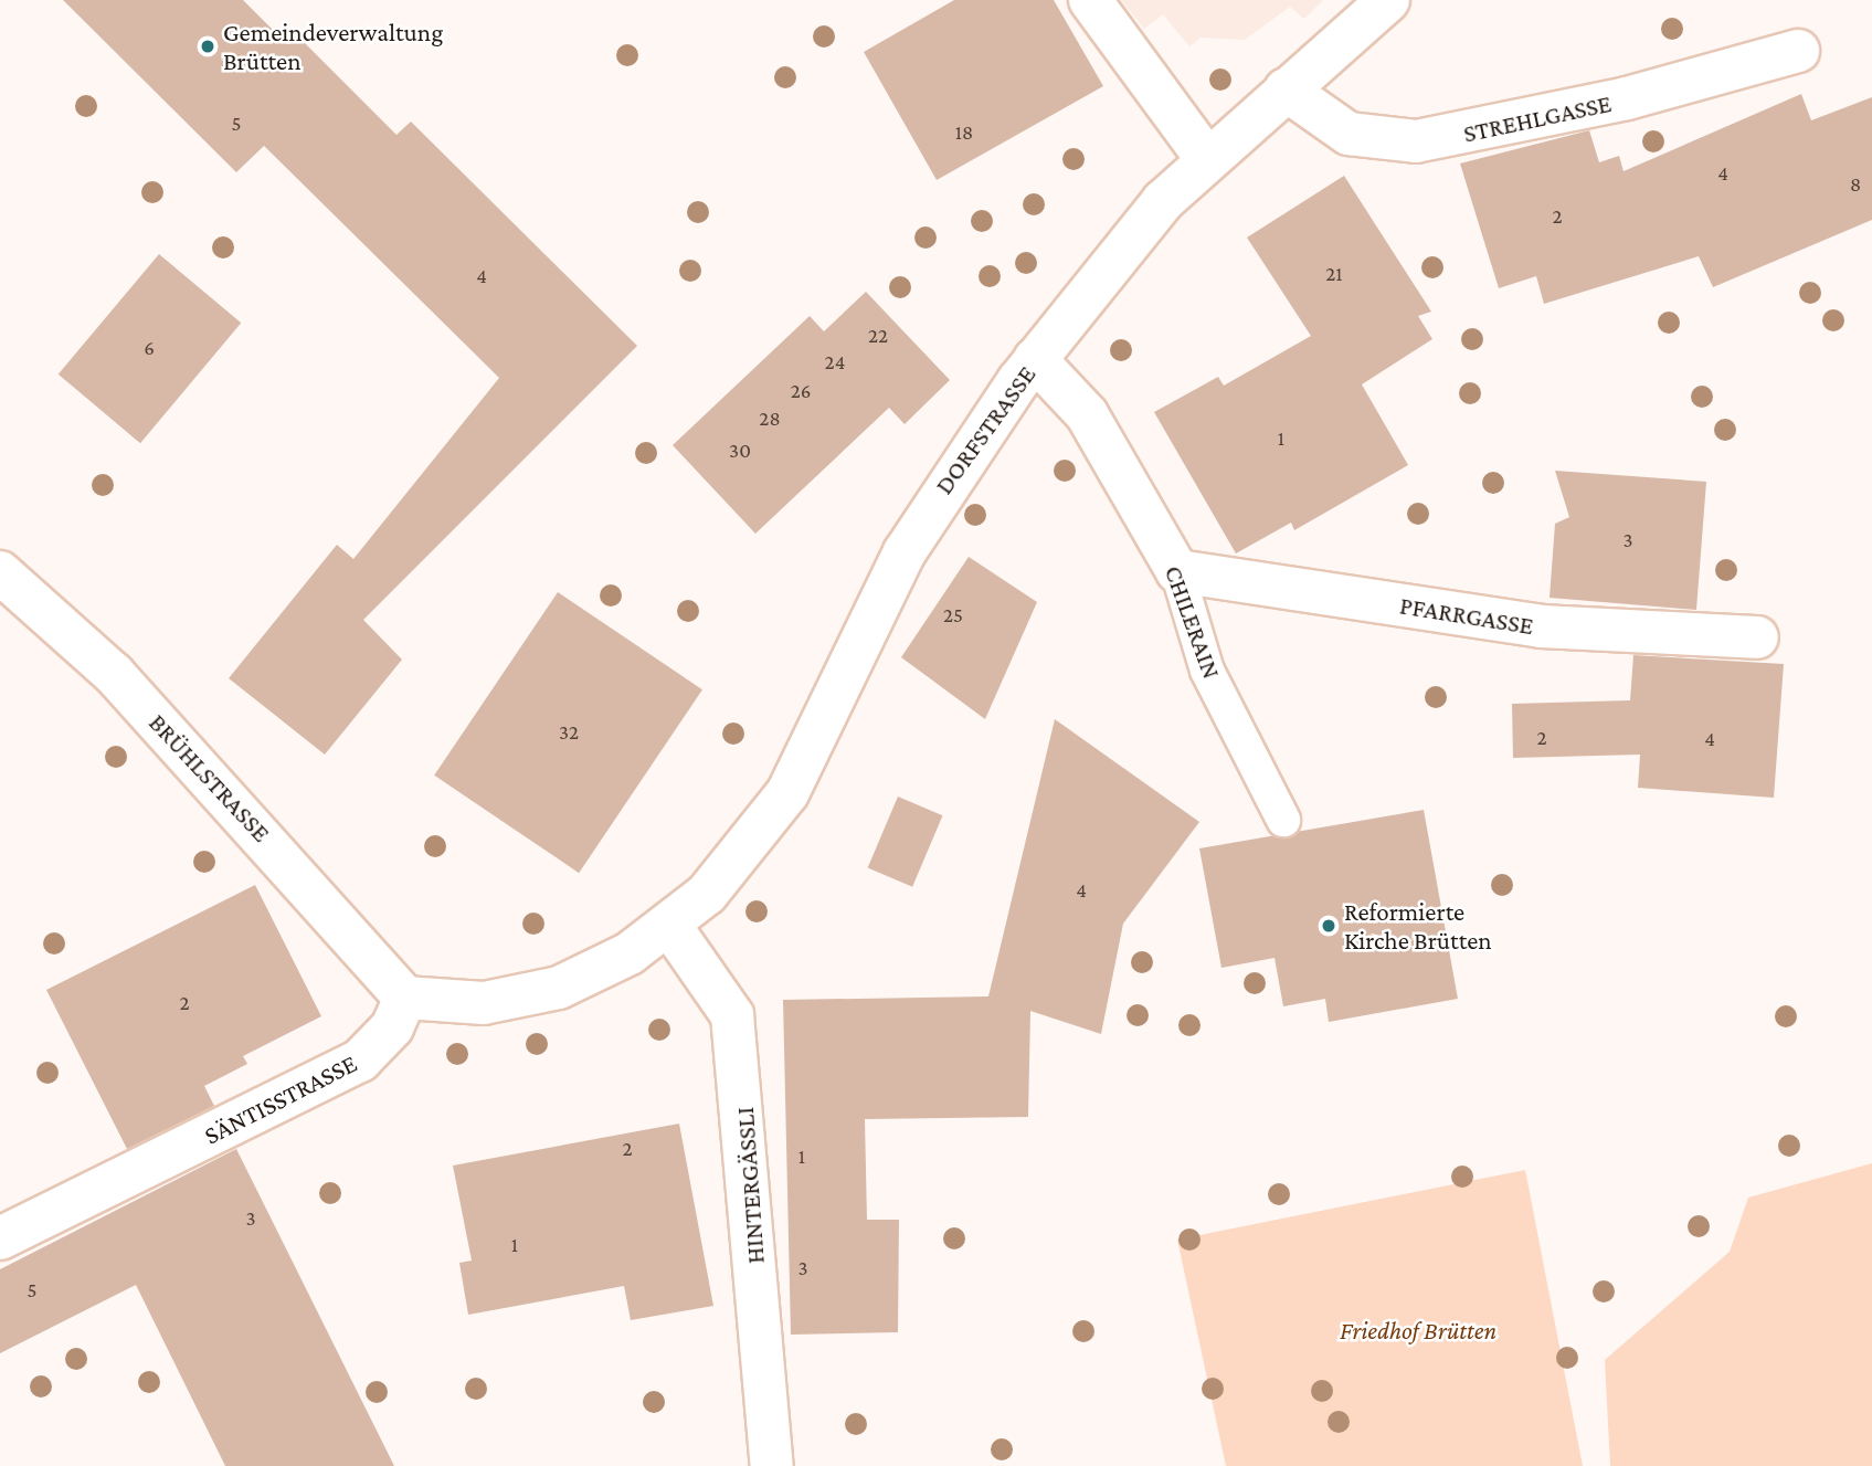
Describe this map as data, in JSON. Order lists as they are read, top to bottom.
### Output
{
  "streets": {
    "street": [
      "STREHLGASSE",
      "DORFSTRASSE",
      "PFARRGASSE",
      "CHILERAIN",
      "BRÜHLSTRASSE",
      "SÄNTISSTRASSE",
      "HINTERGÄSSLI"
    ]
  },
  "crossings": [
    ["STREHLGASSE", "DORFSTRASSE"],
    ["DORFSTRASSE", "CHILERAIN"],
    ["DORFSTRASSE", "HINTERGÄSSLI"],
    ["PFARRGASSE", "CHILERAIN"],
    ["BRÜHLSTRASSE", "SÄNTISSTRASSE"]
  ],
  "parks": ["Friedhof Brütten"],
  "places": ["Gemeindeverwaltung Brütten", "Reformierte Kirche Brütten"],
  "house_numbers": [
    "5",
    "18",
    "4",
    "8",
    "2",
    "21",
    "4",
    "22",
    "6",
    "24",
    "26",
    "28",
    "1",
    "30",
    "3",
    "25",
    "32",
    "2",
    "4",
    "4",
    "2",
    "2",
    "1",
    "3",
    "1",
    "3",
    "5"
  ]
}
